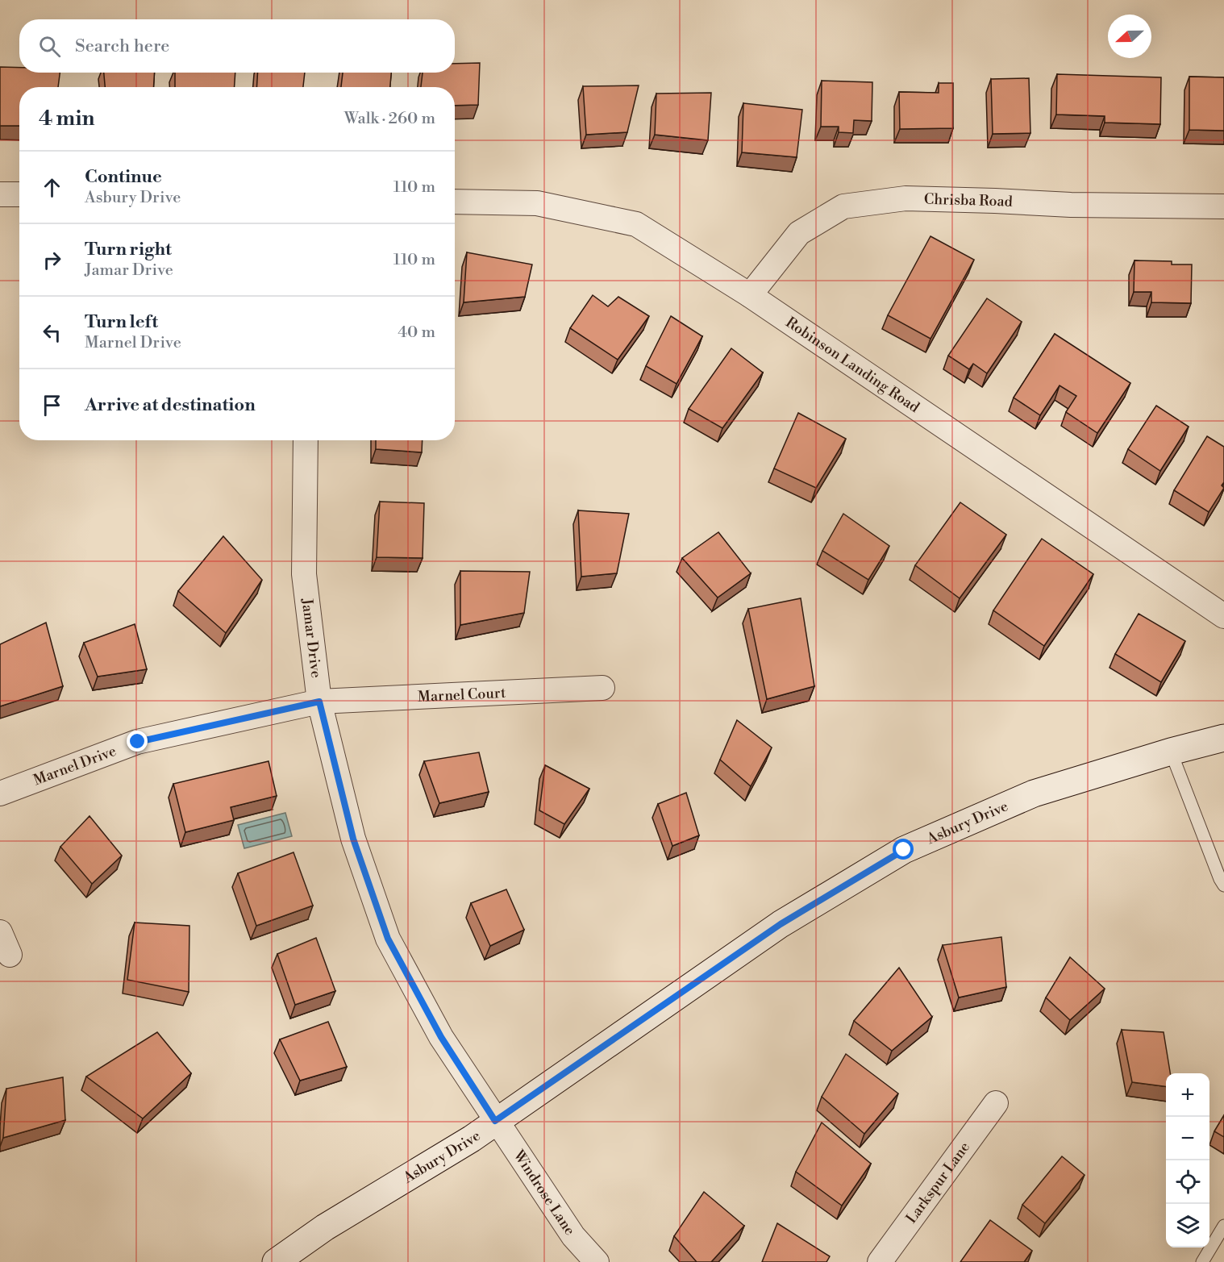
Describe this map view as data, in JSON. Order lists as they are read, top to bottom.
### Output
{
  "streets": {
    "street": [
      "Chrisba Road",
      "Robinson Landing Road",
      "Jamar Drive",
      "Marnel Court",
      "Marnel Drive",
      "Asbury Drive",
      "Larkspur Lane",
      "Windrose Lane"
    ]
  },
  "crossings": [
    ["Chrisba Road", "Robinson Landing Road"],
    ["Jamar Drive", "Marnel Court"],
    ["Jamar Drive", "Marnel Drive"],
    ["Jamar Drive", "Asbury Drive"],
    ["Jamar Drive", "Windrose Lane"],
    ["Marnel Court", "Marnel Drive"],
    ["Asbury Drive", "Windrose Lane"]
  ],
  "north": "left",
  "page": {
    "search": "Search here",
    "heading": ["4 min", "Walk · 260 m"],
    "list": [
      ["Continue", "Asbury Drive", "110 m"],
      ["Turn right", "Jamar Drive", "110 m"],
      ["Turn left", "Marnel Drive", "40 m"],
      "Arrive at destination"
    ],
    "map_buttons": ["+", "−"]
  }
}
